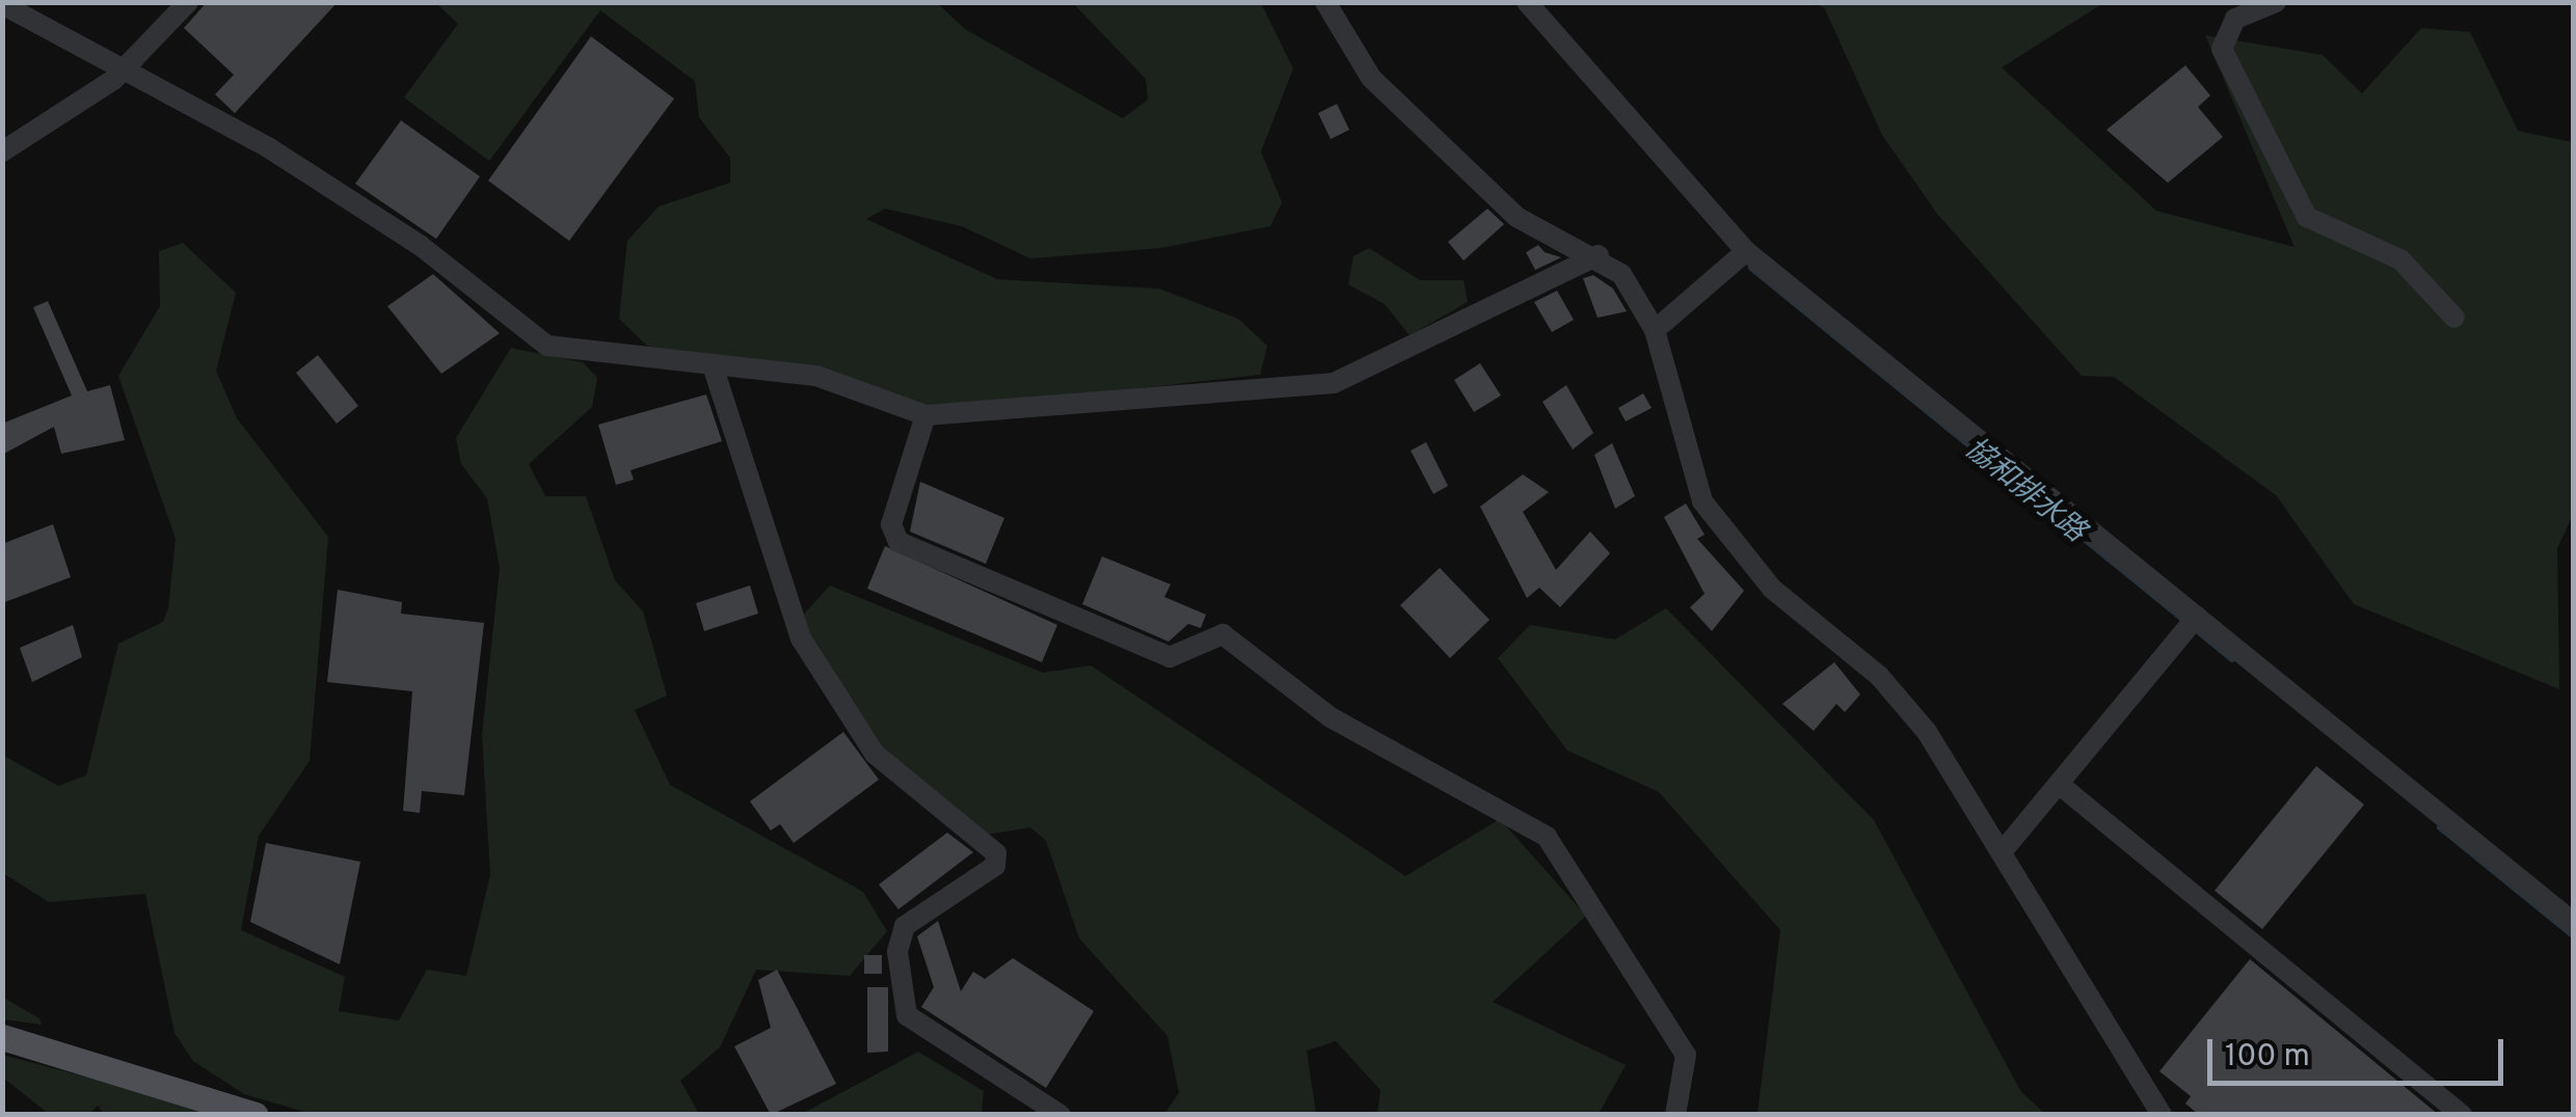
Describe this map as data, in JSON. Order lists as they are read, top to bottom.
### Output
{
  "water": ["協和排水路"],
  "scale_bar": "100 m"
}
